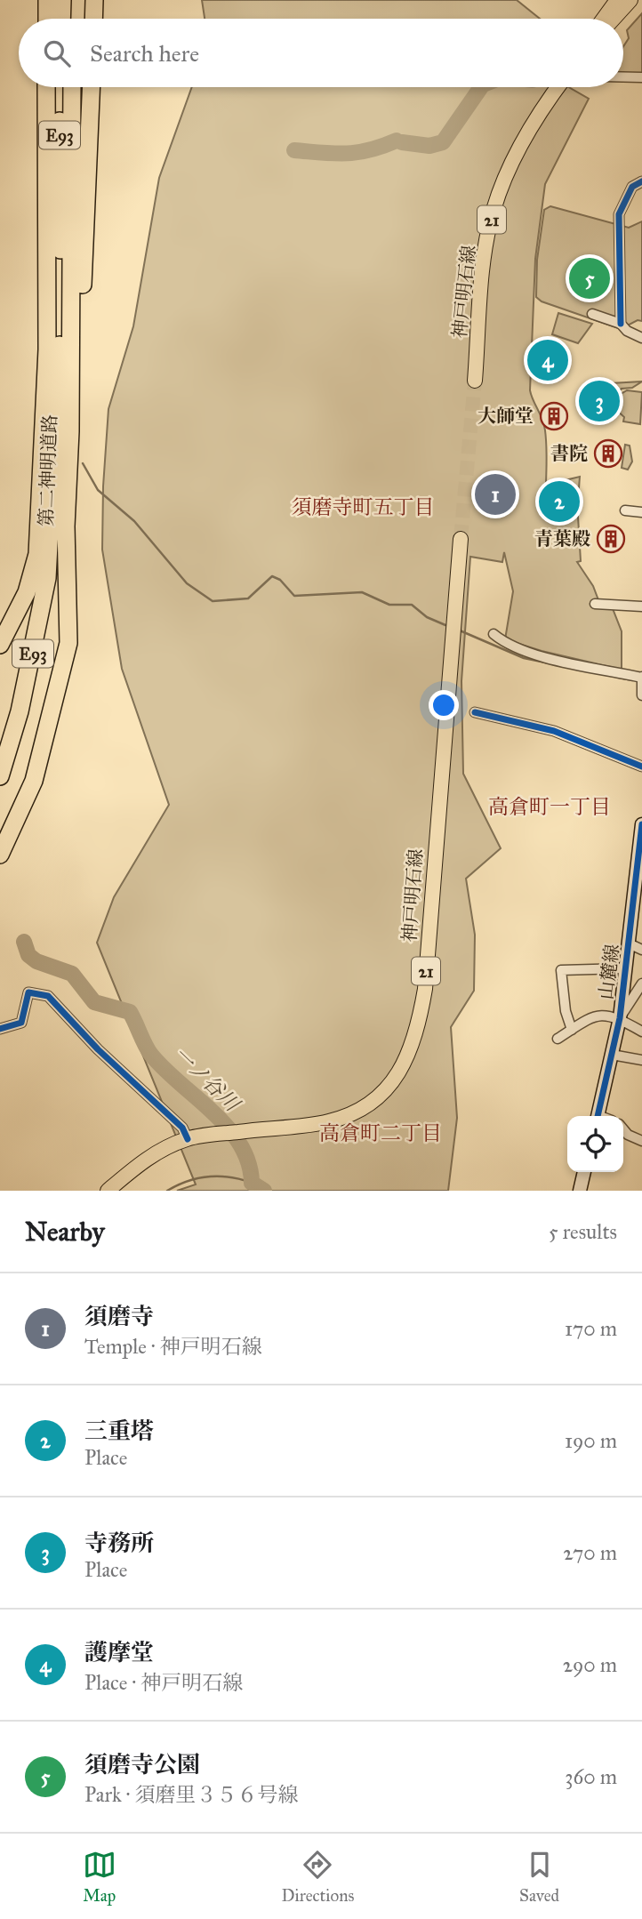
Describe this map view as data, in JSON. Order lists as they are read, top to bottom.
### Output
{
  "streets": {
    "highway": ["E93", "第二神明道路"],
    "main road": ["21", "神戸明石線"],
    "street": ["山麓線"]
  },
  "districts": ["須磨寺町五丁目", "高倉町一丁目", "高倉町二丁目"],
  "water": ["一ノ谷川"],
  "places": {
    "building": ["大師堂", "書院", "青葉殿"]
  },
  "page": {
    "search": "Search here",
    "pins": [
      "5",
      "4",
      "3",
      "1",
      "2"
    ],
    "heading": ["Nearby", "5 results"],
    "list": [
      {
        "mark": "1",
        "name": "須磨寺",
        "note": "Temple · 神戸明石線",
        "value": "170 m"
      },
      {
        "mark": "2",
        "name": "三重塔",
        "note": "Place",
        "value": "190 m"
      },
      {
        "mark": "3",
        "name": "寺務所",
        "note": "Place",
        "value": "270 m"
      },
      {
        "mark": "4",
        "name": "護摩堂",
        "note": "Place · 神戸明石線",
        "value": "290 m"
      },
      {
        "mark": "5",
        "name": "須磨寺公園",
        "note": "Park · 須磨里３５６号線",
        "value": "360 m"
      }
    ],
    "nav": ["Map", "Directions", "Saved"]
  }
}
